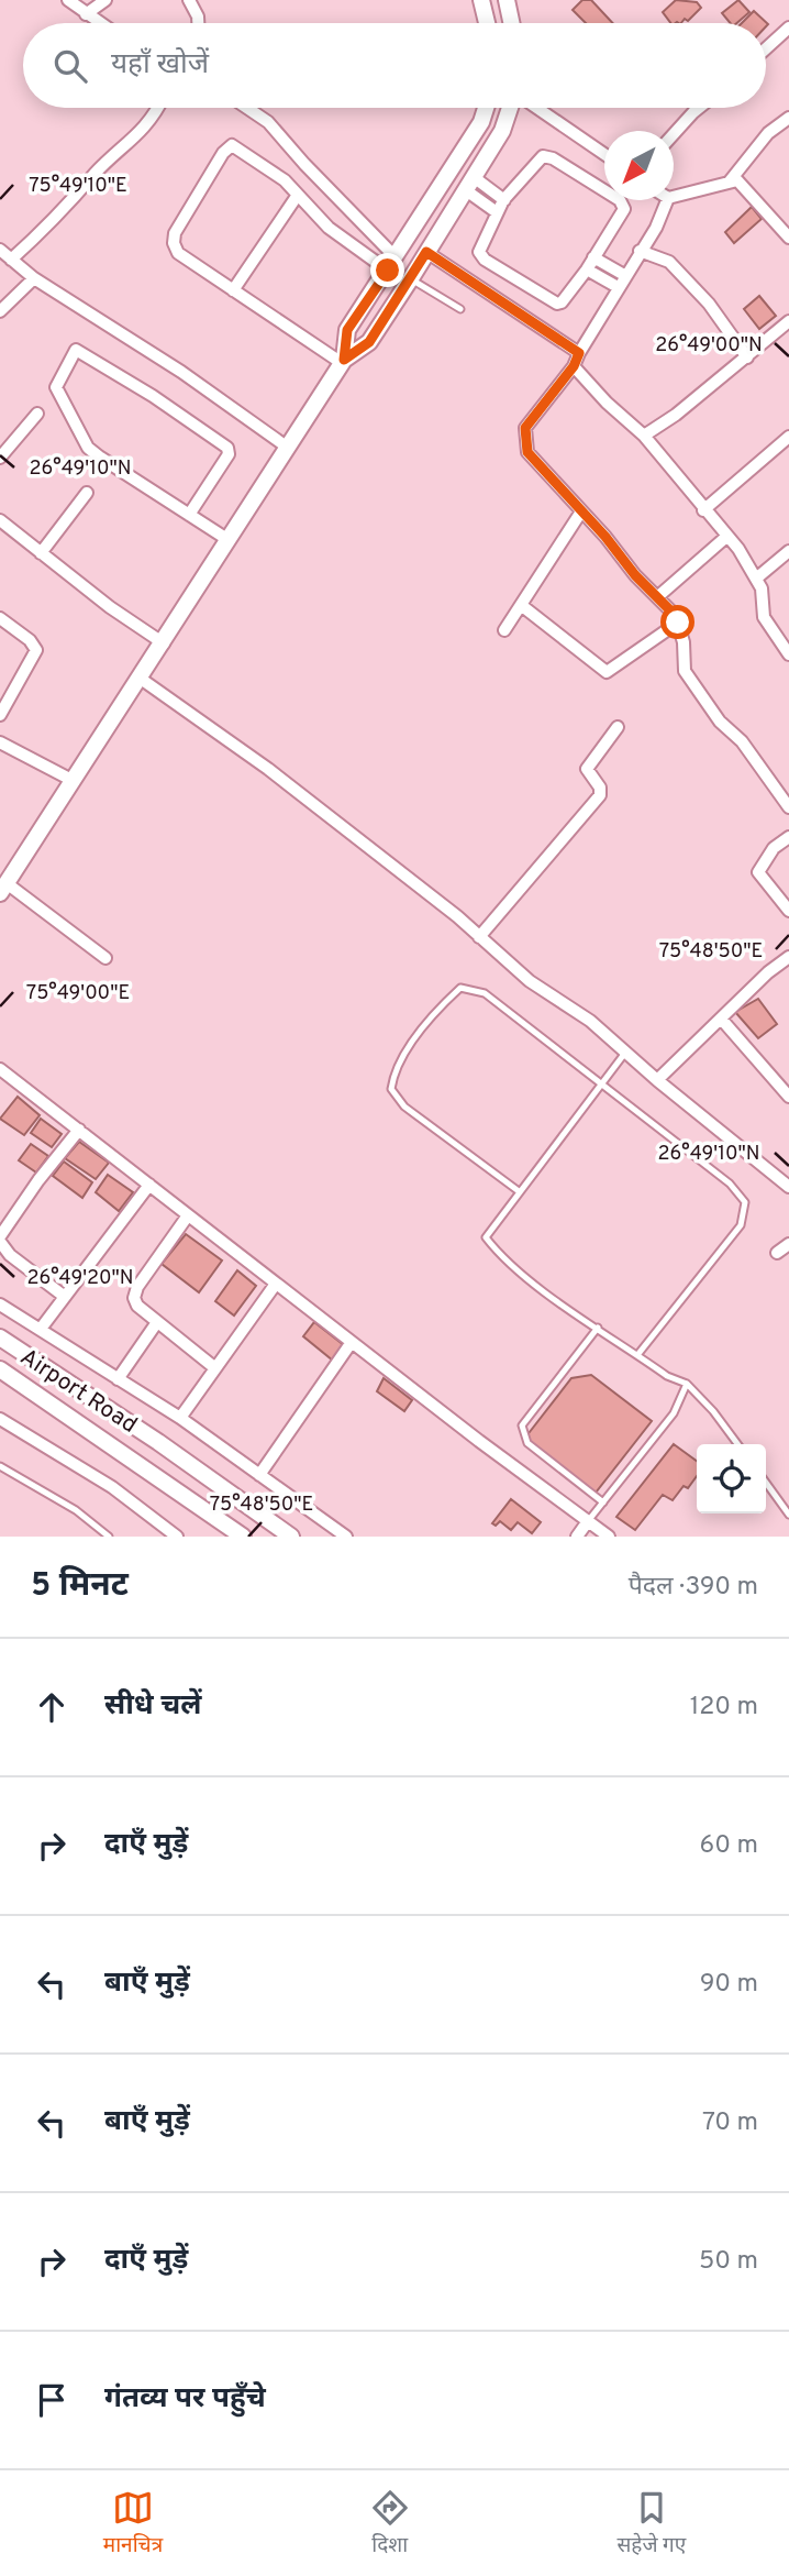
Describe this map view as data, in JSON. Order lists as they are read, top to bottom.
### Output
{
  "streets": {
    "street": ["Airport Road"]
  },
  "north": "bottom left",
  "page": {
    "search": "यहाँ खोजें",
    "heading": ["5 मिनट", "पैदल · 390 m"],
    "list": [
      ["सीधे चलें", "120 m"],
      ["दाएँ मुड़ें", "60 m"],
      ["बाएँ मुड़ें", "90 m"],
      ["बाएँ मुड़ें", "70 m"],
      ["दाएँ मुड़ें", "50 m"],
      "गंतव्य पर पहुँचे"
    ],
    "nav": ["मानचित्र", "दिशा", "सहेजे गए"]
  },
  "coordinates": [
    "75°49'10\"E",
    "26°49'00\"N",
    "26°49'10\"N",
    "75°48'50\"E",
    "75°49'00\"E",
    "26°49'20\"N"
  ]
}
